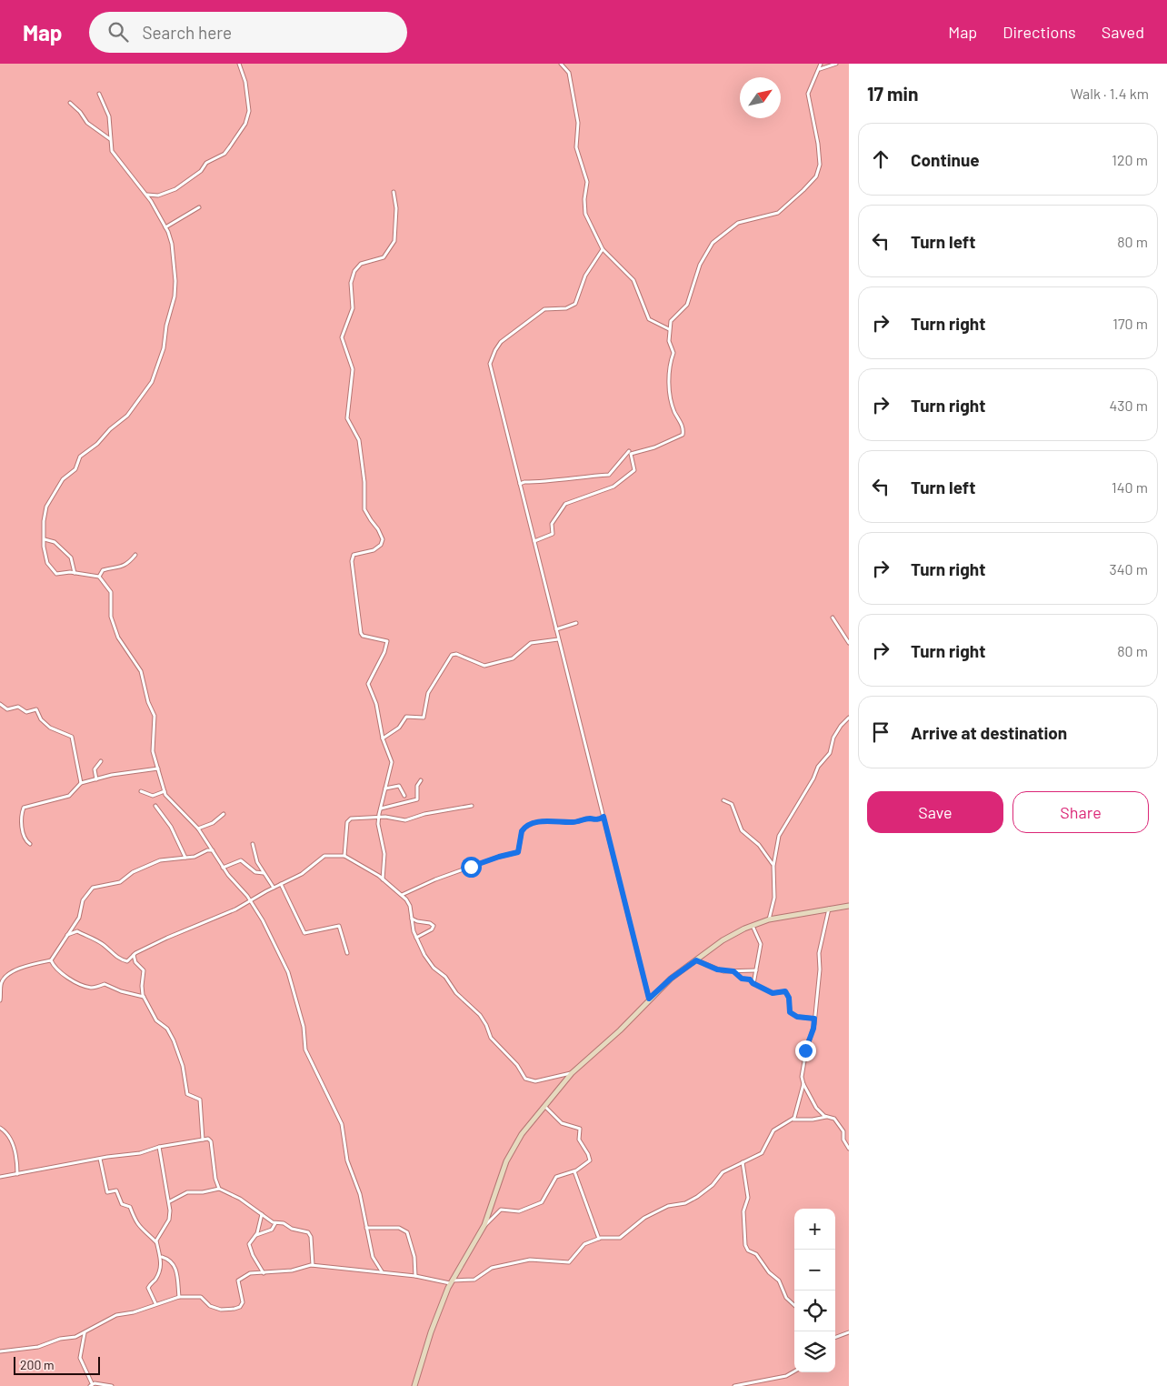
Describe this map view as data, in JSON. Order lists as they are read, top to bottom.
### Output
{
  "scale_bar": "200 m",
  "north": "top right",
  "page": {
    "header": "Map",
    "search": "Search here",
    "nav": ["Map", "Directions", "Saved"],
    "heading": ["17 min", "Walk · 1.4 km"],
    "list": [
      ["Continue", "120 m"],
      ["Turn left", "80 m"],
      ["Turn right", "170 m"],
      ["Turn right", "430 m"],
      ["Turn left", "140 m"],
      ["Turn right", "340 m"],
      ["Turn right", "80 m"],
      "Arrive at destination"
    ],
    "buttons": ["Save", "Share"],
    "map_buttons": ["+", "−"],
    "scale": "200 m"
  }
}
